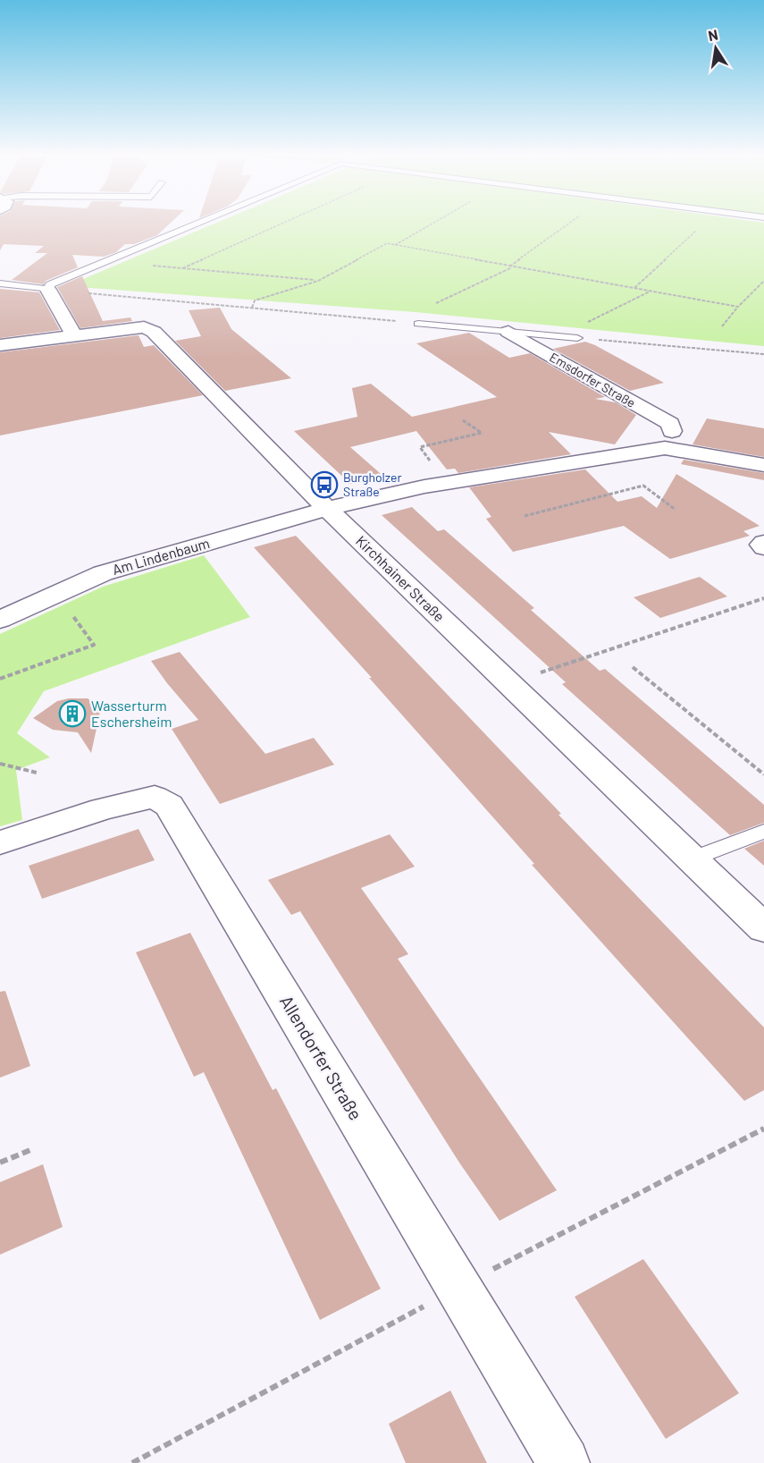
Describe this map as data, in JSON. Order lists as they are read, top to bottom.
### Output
{
  "streets": {
    "street": [
      "Emsdorfer Straße",
      "Am Lindenbaum",
      "Kirchhainer Straße",
      "Allendorfer Straße"
    ]
  },
  "crossings": [
    ["Am Lindenbaum", "Kirchhainer Straße"]
  ],
  "places": {
    "bus stop": ["Burgholzer Straße"],
    "building": ["Wasserturm Eschersheim"]
  },
  "north": "top"
}
